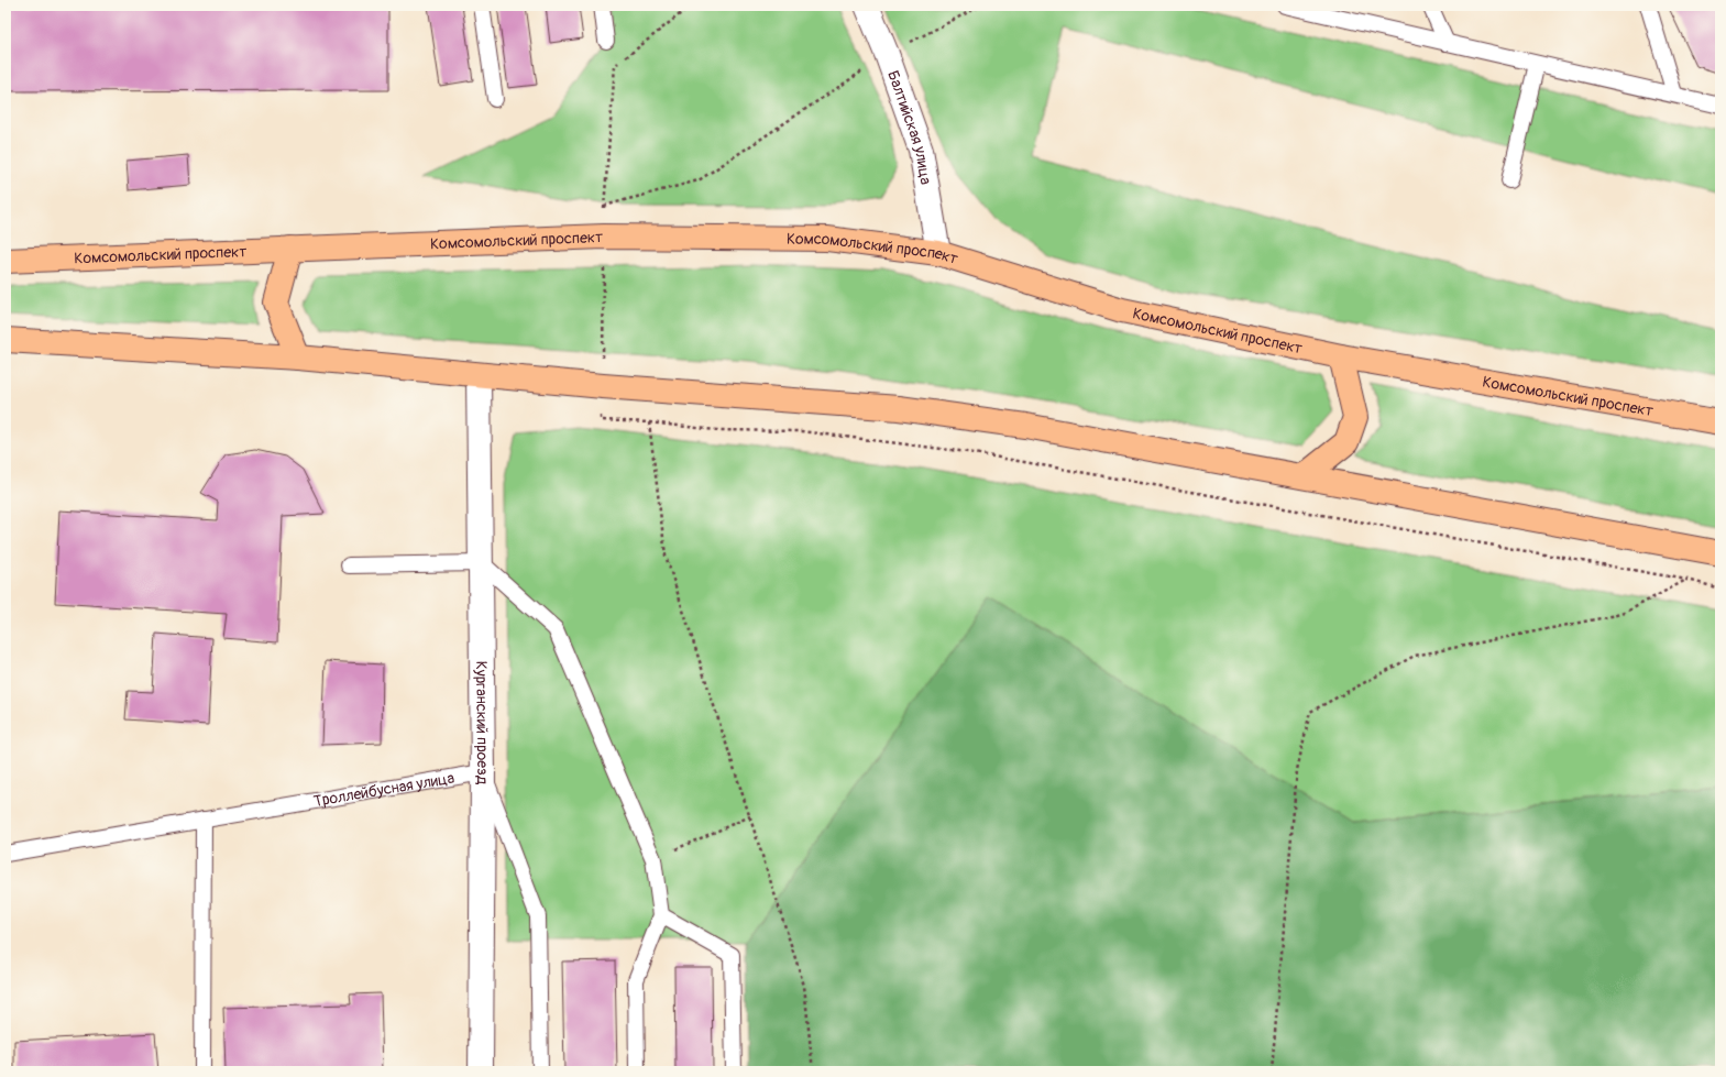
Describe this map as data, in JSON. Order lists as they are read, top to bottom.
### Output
{
  "streets": {
    "main road": ["Комсомольский проспект"],
    "street": ["Балтийская улица", "Курганский проезд"],
    "lane": ["Троллейбусная улица"]
  },
  "crossings": [
    ["Балтийская улица", "Комсомольский проспект"],
    ["Курганский проезд", "Троллейбусная улица"]
  ]
}
